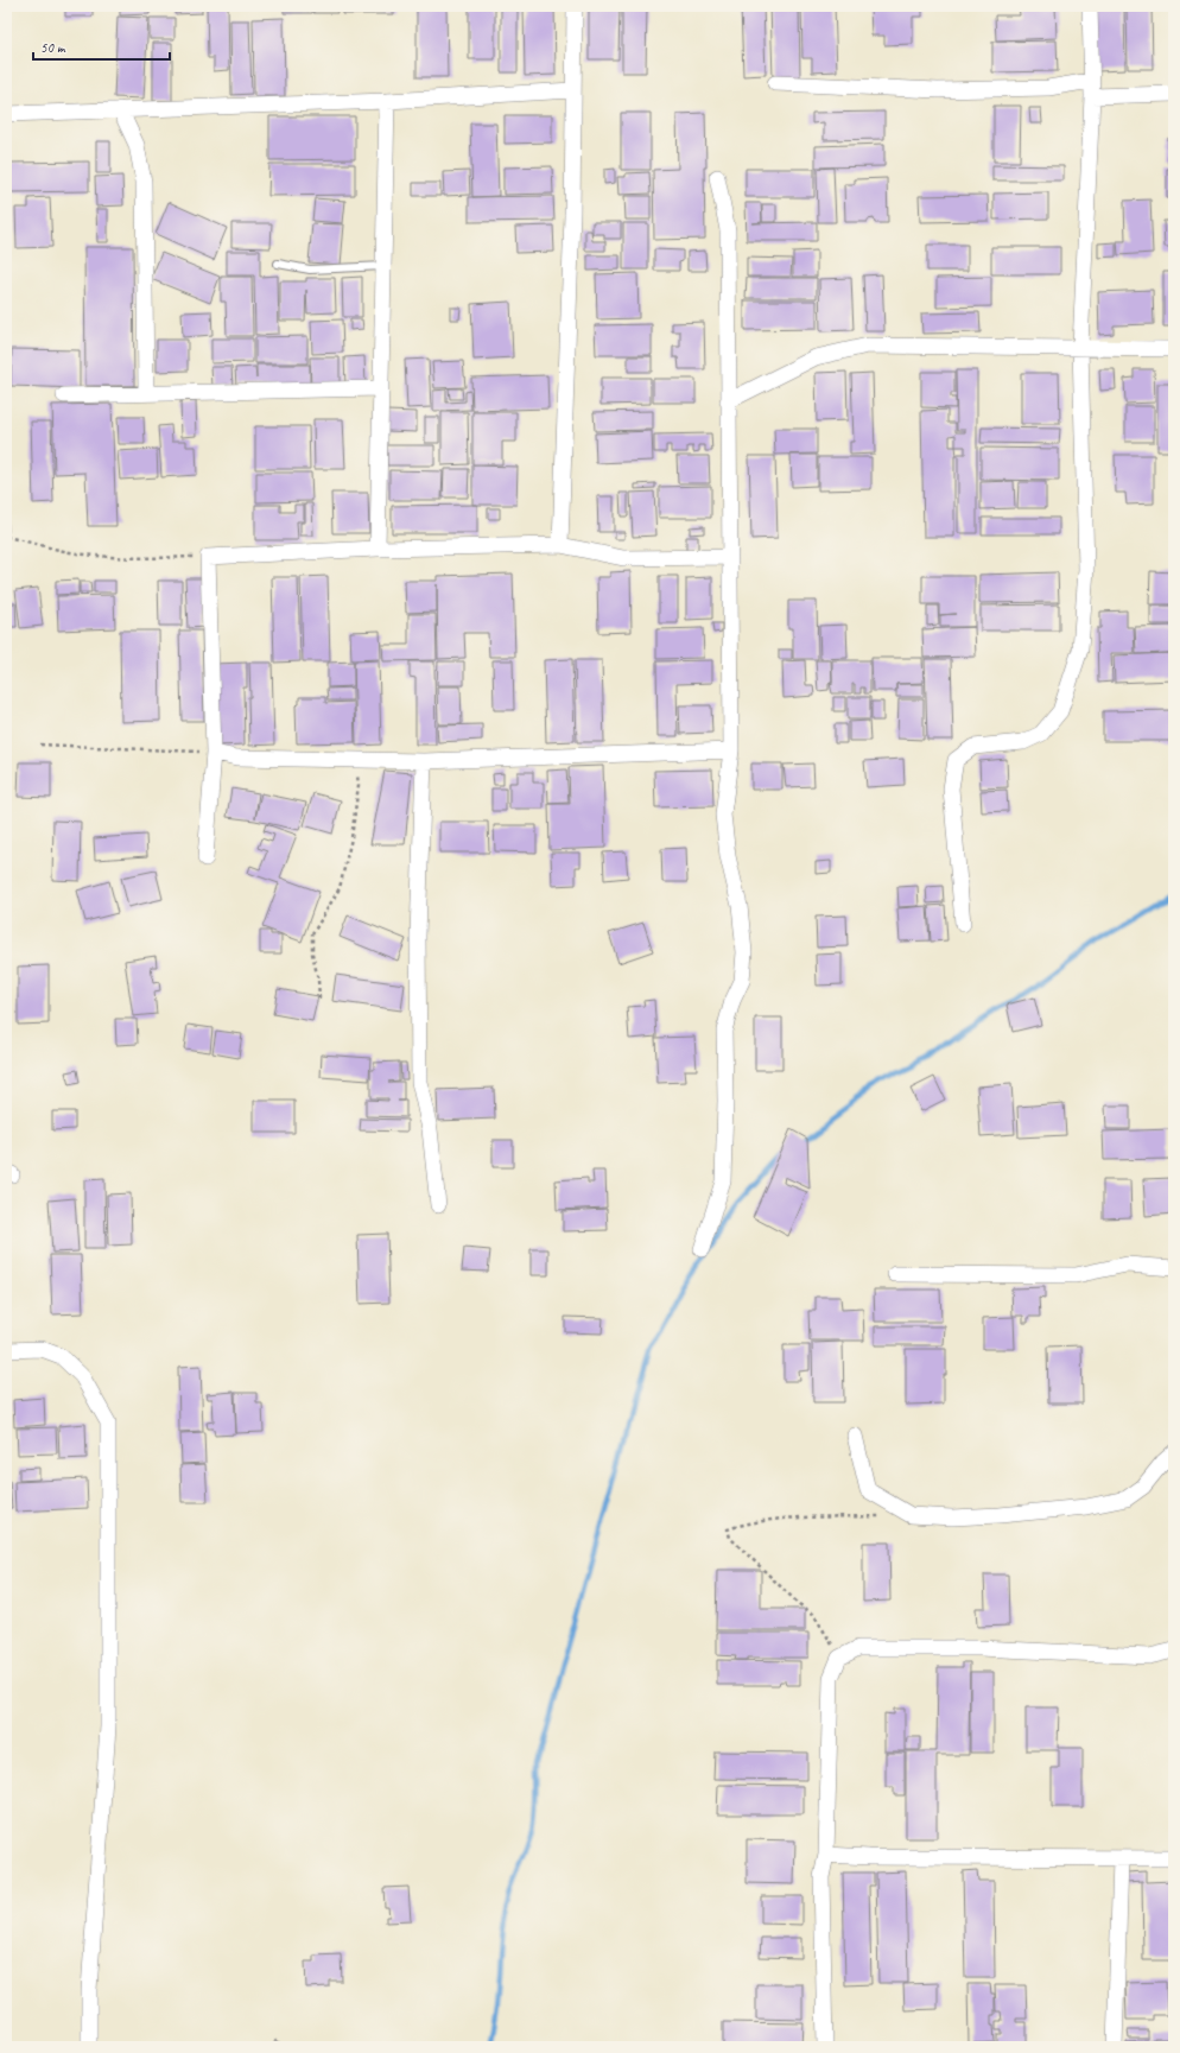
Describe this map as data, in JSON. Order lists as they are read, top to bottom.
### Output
{
  "scale_bar": "50 m"
}
